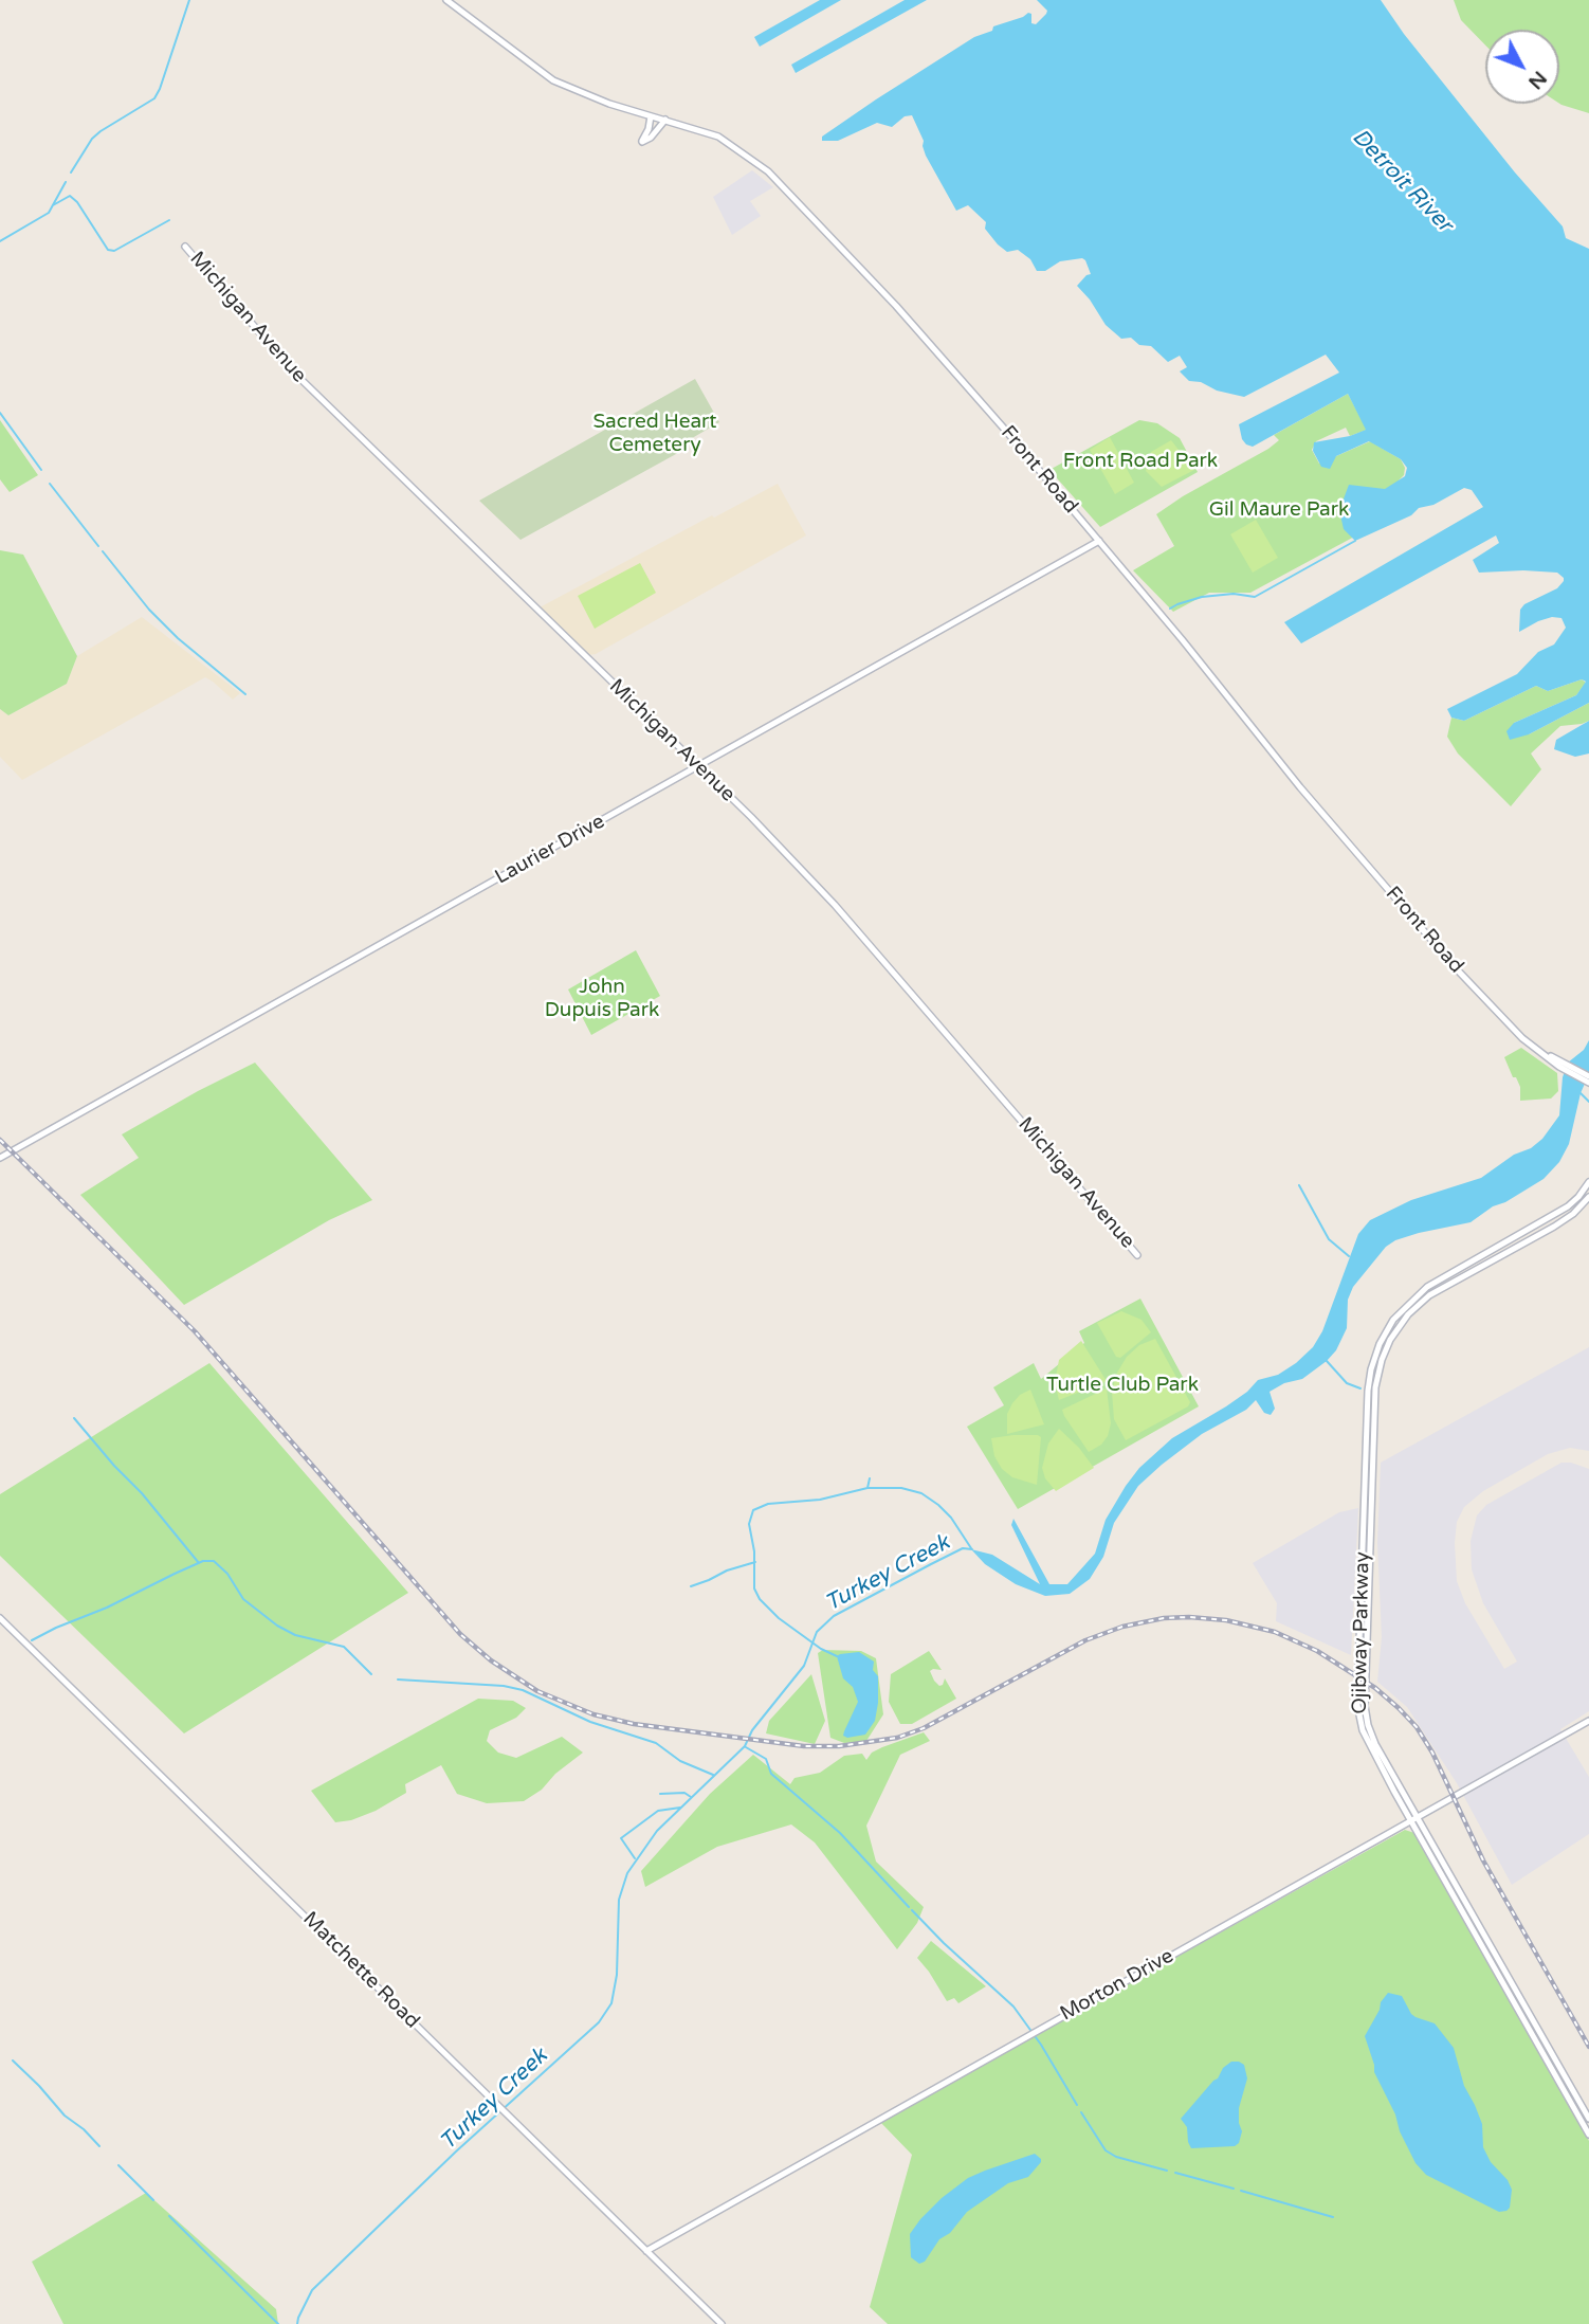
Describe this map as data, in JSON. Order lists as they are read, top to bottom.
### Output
{
  "streets": {
    "street": [
      "Michigan Avenue",
      "Front Road",
      "Laurier Drive",
      "Ojibway Parkway",
      "Matchette Road",
      "Morton Drive"
    ]
  },
  "crossings": [
    ["Michigan Avenue", "Laurier Drive"],
    ["Front Road", "Laurier Drive"],
    ["Ojibway Parkway", "Morton Drive"],
    ["Matchette Road", "Morton Drive"]
  ],
  "water": ["Detroit River", "Turkey Creek"],
  "parks": [
    "Sacred Heart Cemetery",
    "Front Road Park",
    "Gil Maure Park",
    "John Dupuis Park",
    "Turtle Club Park"
  ],
  "north": "bottom right"
}
